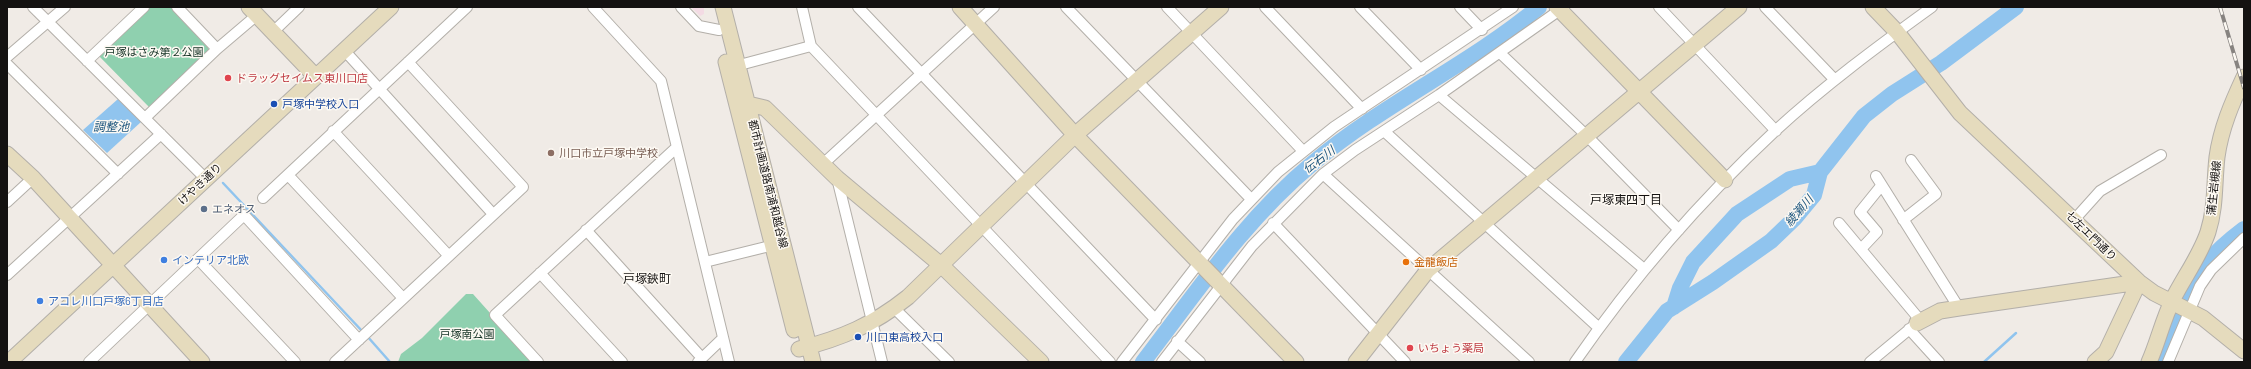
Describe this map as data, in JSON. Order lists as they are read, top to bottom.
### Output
{
  "streets": {
    "street": [
      "けやき通り",
      "都市計画道路南浦和越谷線",
      "蒲生岩槻線",
      "七左エ門通り"
    ]
  },
  "crossings": [
    ["蒲生岩槻線", "七左エ門通り"]
  ],
  "districts": ["戸塚東四丁目", "戸塚鋏町"],
  "water": ["調整池", "伝右川", "綾瀬川"],
  "parks": ["戸塚はさみ第２公園", "戸塚南公園"],
  "places": [
    "ドラッグセイムス東川口店",
    "戸塚中学校入口",
    "川口市立戸塚中学校",
    "エネオス",
    "インテリア北欧",
    "金龍飯店",
    "アコレ川口戸塚6丁目店",
    "川口東高校入口",
    "いちょう薬局"
  ]
}
